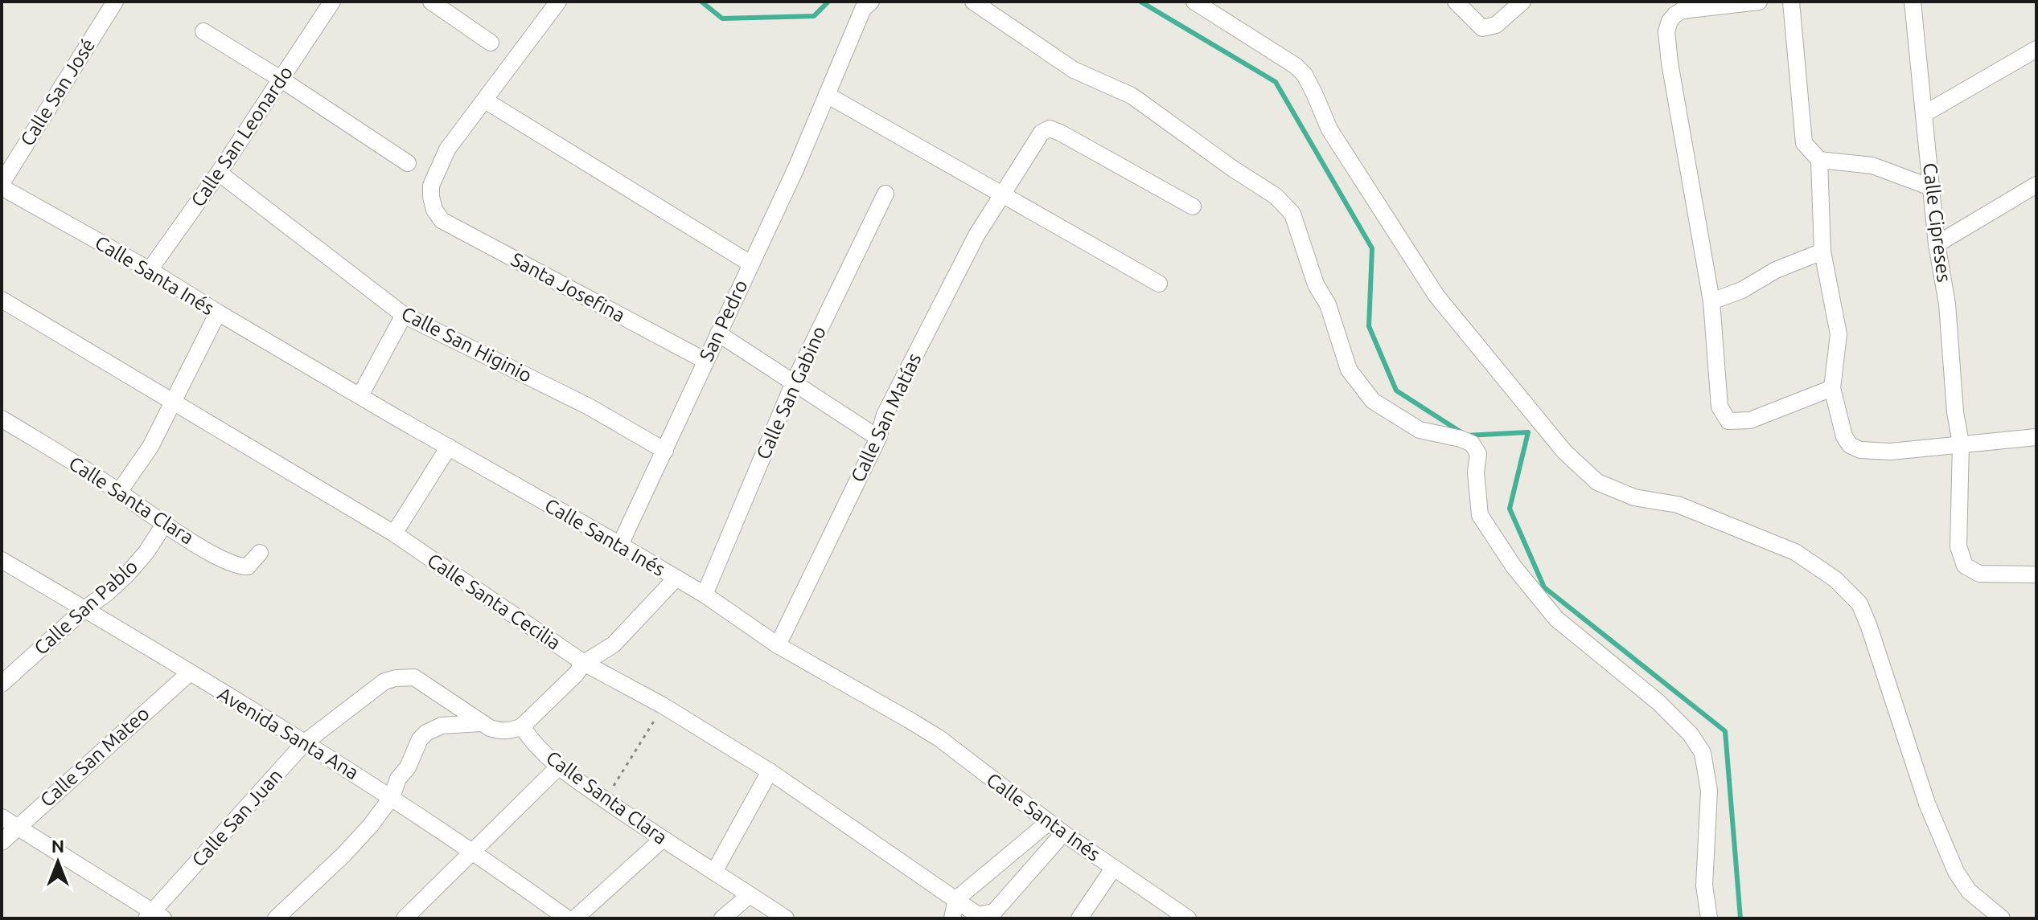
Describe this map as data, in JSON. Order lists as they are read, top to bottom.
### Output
{
  "streets": {
    "street": [
      "Calle San José",
      "Calle San Leonardo",
      "Calle Cipreses",
      "Calle Santa Inés",
      "Santa Josefina",
      "San Pedro",
      "Calle San Higinio",
      "Calle San Gabino",
      "Calle San Matías",
      "Calle Santa Clara",
      "Calle Santa Cecilia",
      "Calle San Pablo",
      "Avenida Santa Ana",
      "Calle San Mateo",
      "Calle San Juan"
    ]
  },
  "crossings": [
    ["Calle San José", "Calle Santa Inés"],
    ["Calle San Leonardo", "Calle Santa Inés"],
    ["Calle San Leonardo", "Calle San Higinio"],
    ["Calle Santa Inés", "San Pedro"],
    ["Calle Santa Inés", "Calle San Gabino"],
    ["Calle Santa Inés", "Calle San Matías"],
    ["Calle Santa Inés", "Calle Santa Cecilia"],
    ["Santa Josefina", "San Pedro"],
    ["San Pedro", "Calle San Higinio"],
    ["Calle Santa Clara", "Calle San Pablo"],
    ["Calle San Pablo", "Avenida Santa Ana"],
    ["Avenida Santa Ana", "Calle San Mateo"],
    ["Avenida Santa Ana", "Calle San Juan"]
  ],
  "north": "top"
}
